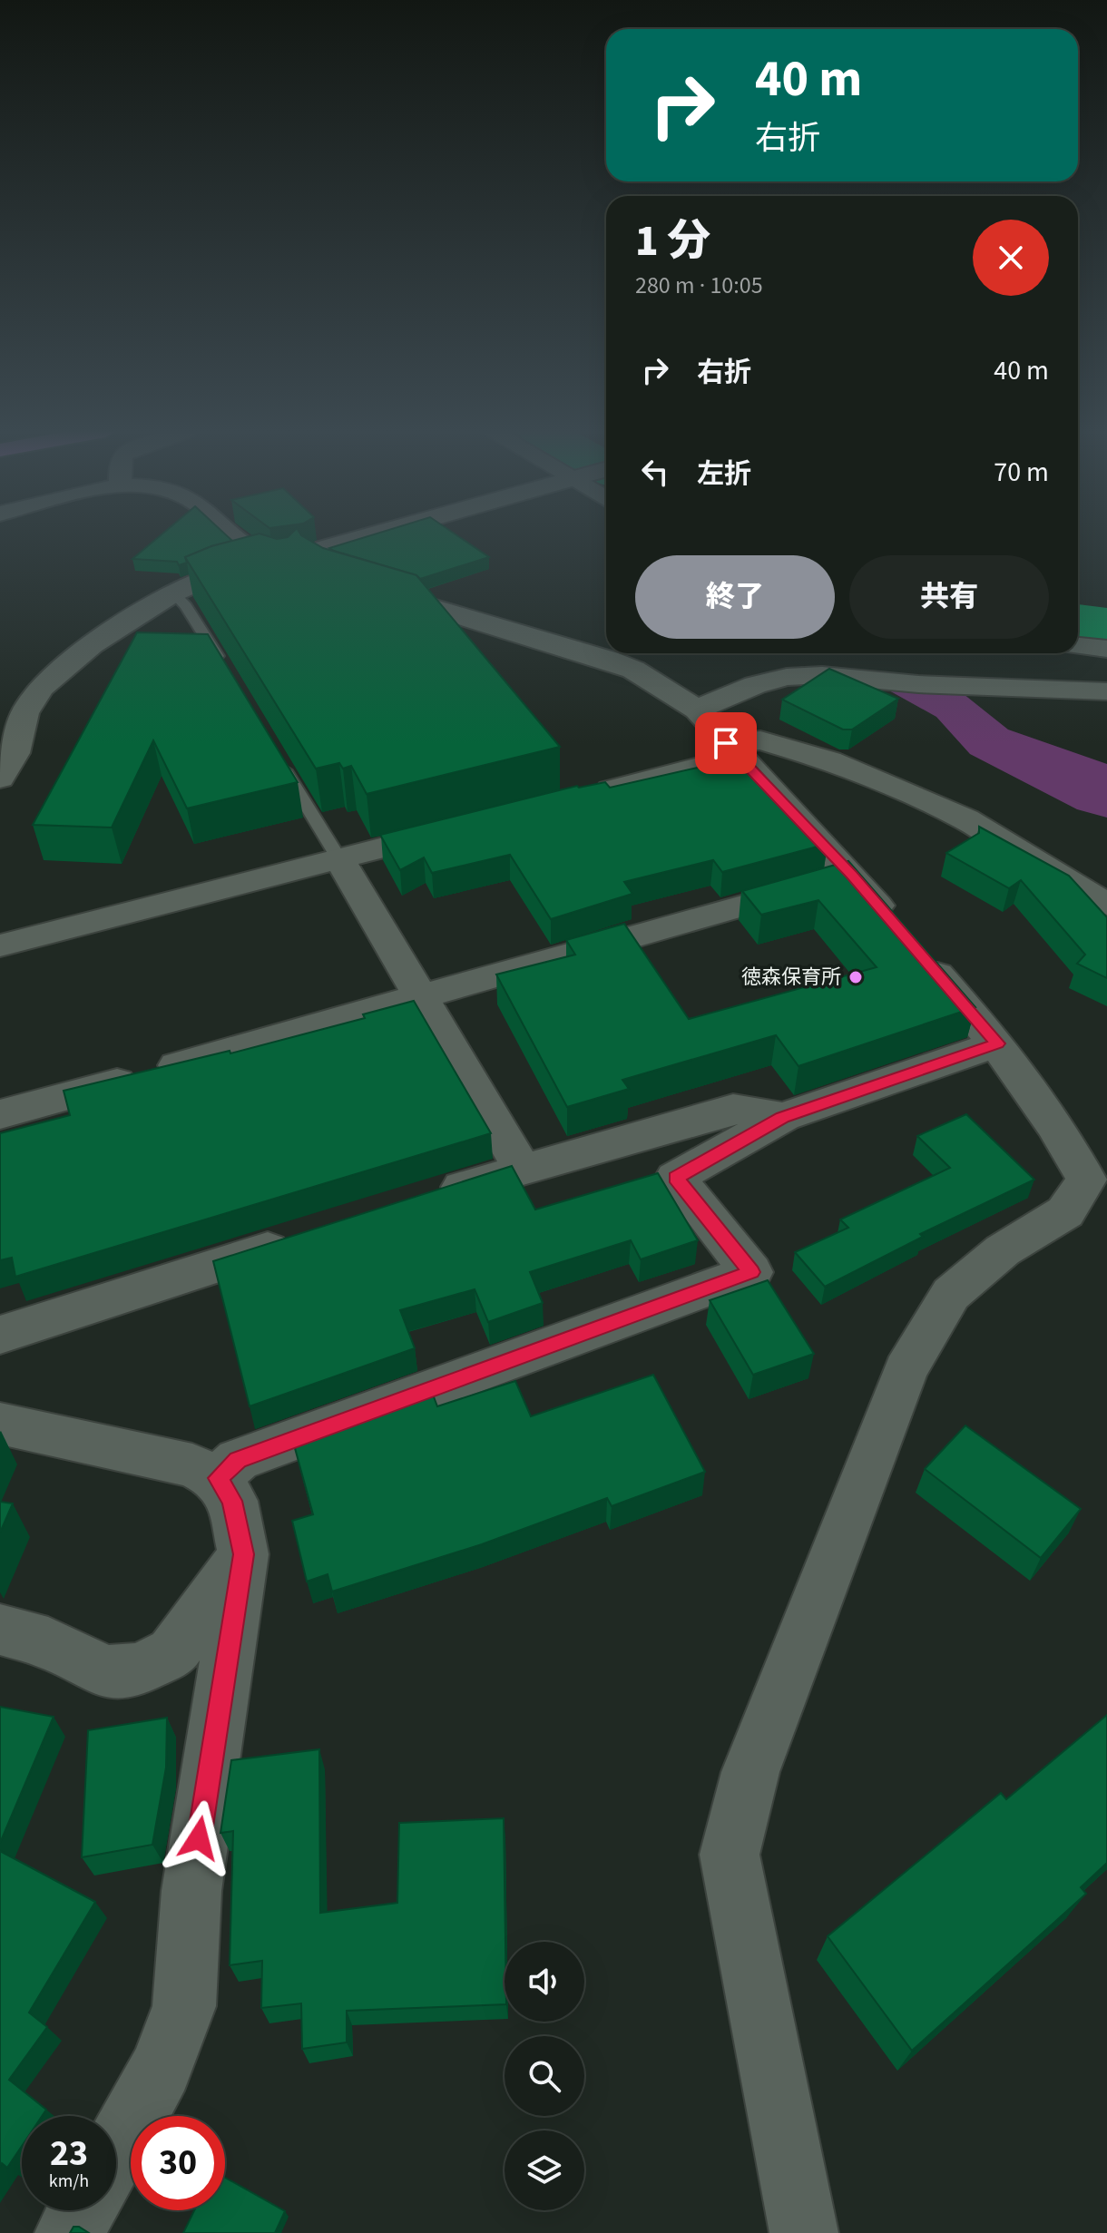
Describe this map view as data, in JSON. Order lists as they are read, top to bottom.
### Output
{
  "places": ["徳森保育所"],
  "page": {
    "turn": ["40 m", "右折"],
    "heading": ["1 分", "280 m · 10:05"],
    "list": [
      {
        "name": "右折",
        "value": "40 m"
      },
      {
        "name": "左折",
        "value": "70 m"
      }
    ],
    "buttons": ["終了", "共有"],
    "speed": "23 km/h",
    "limit": "30"
  }
}
